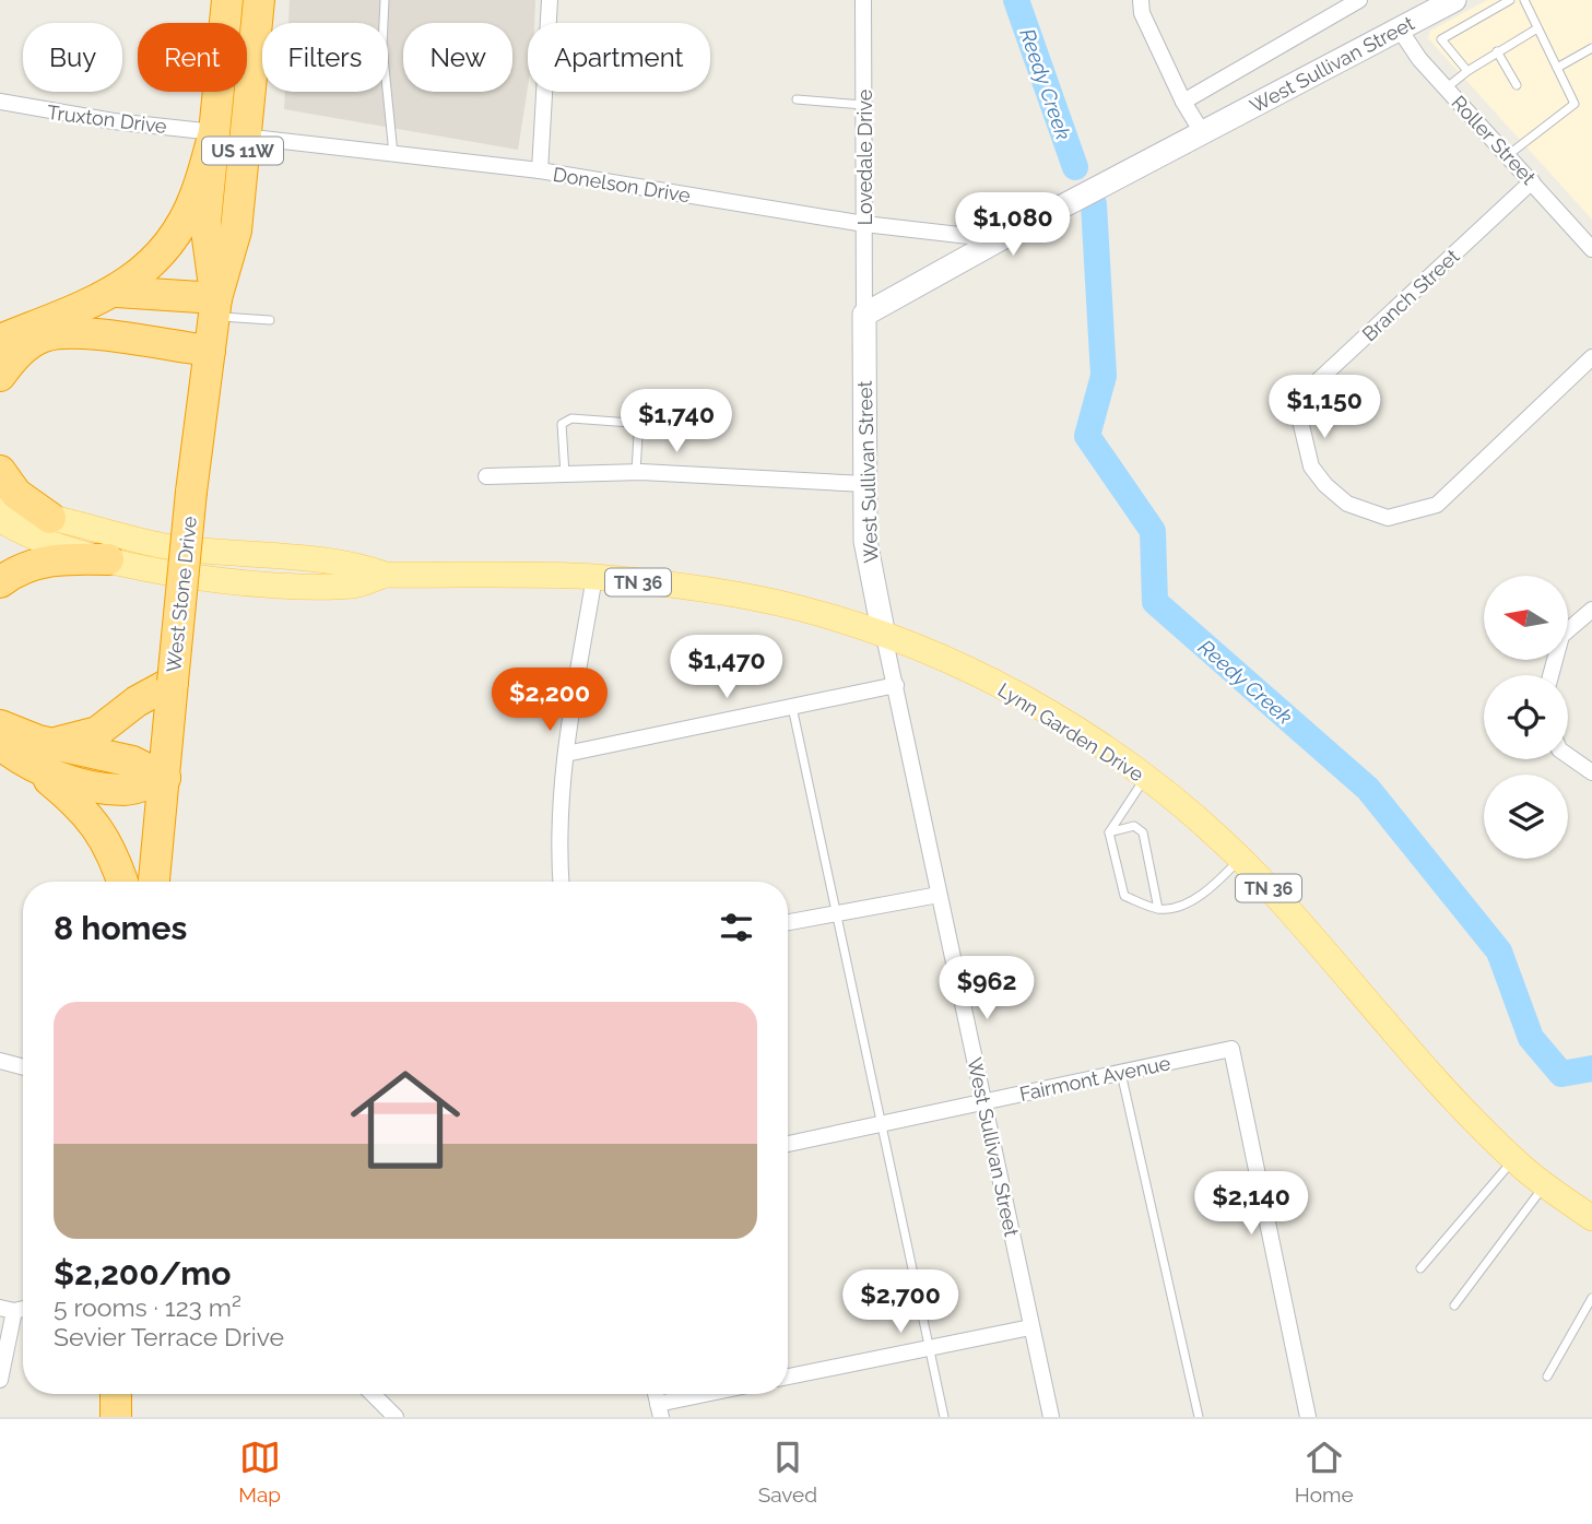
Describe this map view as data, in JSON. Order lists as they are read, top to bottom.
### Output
{
  "streets": {
    "highway": ["US 11W", "West Stone Drive"],
    "main road": ["TN 36", "Lynn Garden Drive"],
    "street": [
      "West Sullivan Street",
      "Truxton Drive",
      "Roller Street",
      "Lovedale Drive",
      "Donelson Drive",
      "Branch Street",
      "Fairmont Avenue"
    ]
  },
  "crossings": [
    ["West Sullivan Street", "Roller Street"],
    ["West Sullivan Street", "Lovedale Drive"],
    ["West Sullivan Street", "Donelson Drive"],
    ["West Sullivan Street", "Lynn Garden Drive"],
    ["West Sullivan Street", "Fairmont Avenue"],
    ["Truxton Drive", "Donelson Drive"],
    ["Truxton Drive", "West Stone Drive"],
    ["Roller Street", "Branch Street"],
    ["Lovedale Drive", "Donelson Drive"],
    ["Donelson Drive", "West Stone Drive"]
  ],
  "water": ["Reedy Creek"],
  "north": "left",
  "page": {
    "chip": [
      "Buy",
      "Rent",
      "Filters",
      "New",
      "Apartment"
    ],
    "price": [
      "$1,080",
      "$1,150",
      "$1,740",
      "$1,470",
      "$2,200",
      "$962",
      "$2,140",
      "$2,700"
    ],
    "heading": "8 homes",
    "list": [
      {
        "name": "$2,200/mo",
        "note": "5 rooms · 123 m² · Sevier Terrace Drive"
      }
    ],
    "tabs": ["Map", "Saved", "Home"]
  }
}
